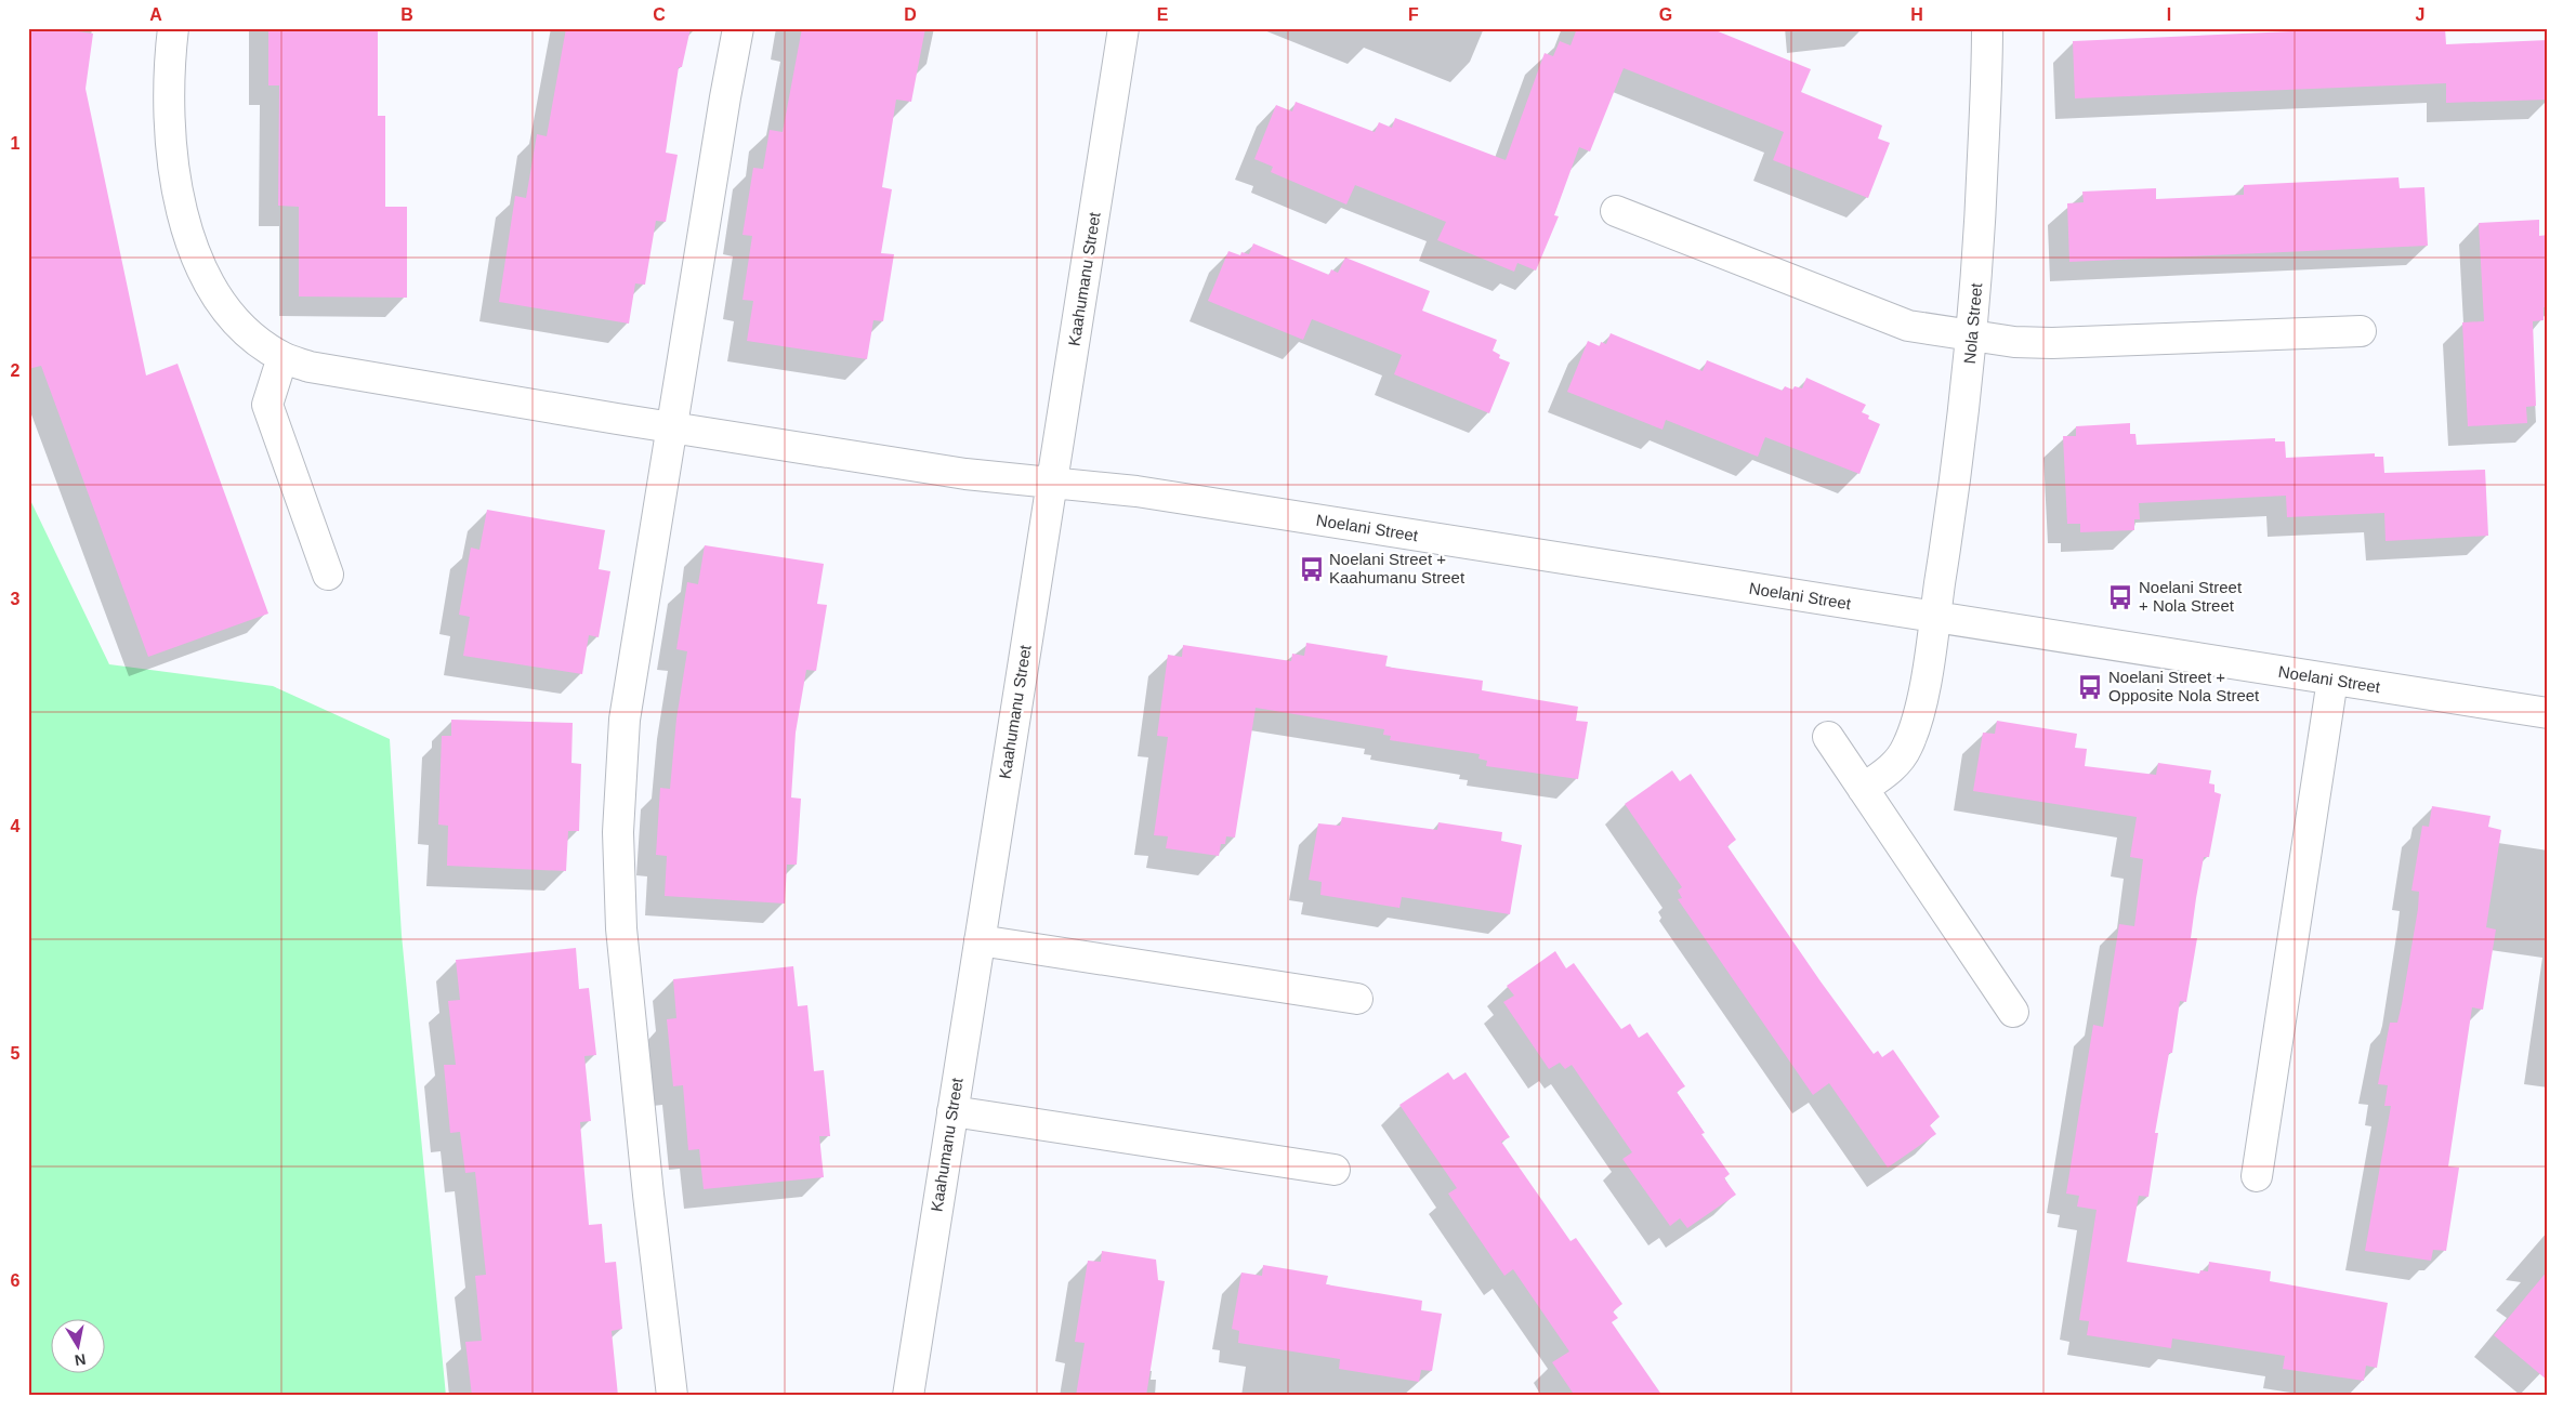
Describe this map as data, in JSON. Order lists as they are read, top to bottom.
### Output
{
  "streets": {
    "street": ["Kaahumanu Street", "Nola Street", "Noelani Street"]
  },
  "crossings": [
    ["Kaahumanu Street", "Noelani Street"],
    ["Nola Street", "Noelani Street"]
  ],
  "places": {
    "bus stop": ["Noelani Street + Kaahumanu Street", "Noelani Street + Nola Street", "Noelani Street + Opposite Nola Street"]
  },
  "north": "bottom",
  "grid": {
    "columns": [
      "A",
      "B",
      "C",
      "D",
      "E",
      "F",
      "G",
      "H",
      "I",
      "J"
    ],
    "rows": [
      "1",
      "2",
      "3",
      "4",
      "5",
      "6"
    ]
  }
}
